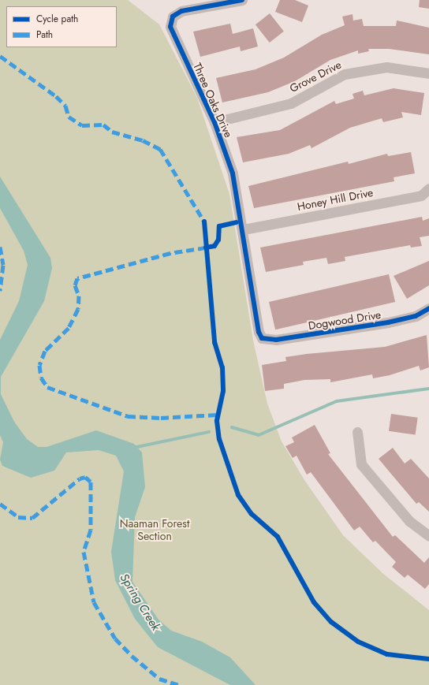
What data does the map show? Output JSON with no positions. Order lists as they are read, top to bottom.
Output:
{
  "streets": {
    "street": [
      "Grove Drive",
      "Three Oaks Drive",
      "Honey Hill Drive",
      "Dogwood Drive"
    ]
  },
  "crossings": [
    ["Grove Drive", "Three Oaks Drive"],
    ["Three Oaks Drive", "Honey Hill Drive"],
    ["Three Oaks Drive", "Dogwood Drive"]
  ],
  "water": ["Spring Creek"],
  "parks": ["Naaman Forest Section"],
  "legend": ["Cycle path", "Path"]
}
